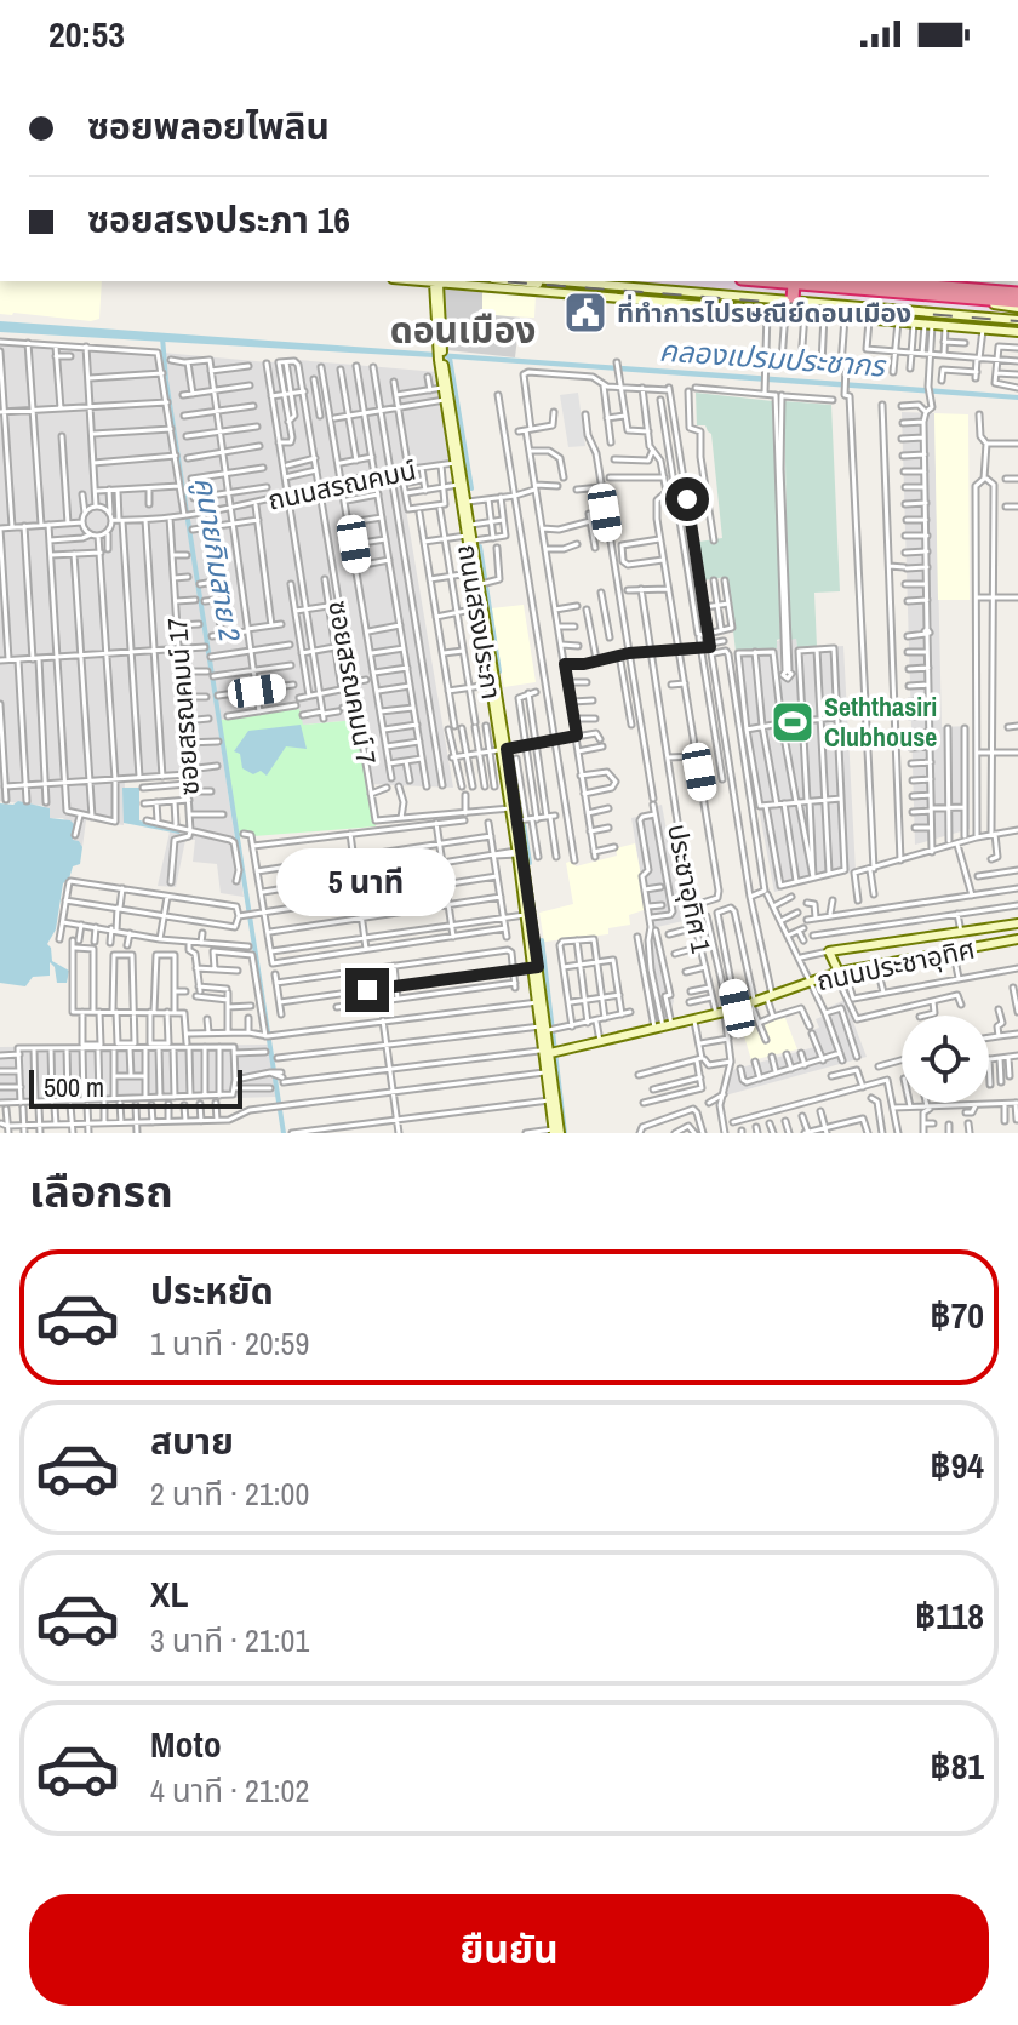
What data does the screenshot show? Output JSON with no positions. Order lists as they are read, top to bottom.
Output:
{
  "streets": {
    "main road": ["ถนนสรงประภา", "ถนนประชาอุทิศ"],
    "street": [
      "ถนนสรณคมน์",
      "ซอยสรณคมน์ 7",
      "ซอยสรณคมน์ 17",
      "ประชาอุทิศ 1"
    ]
  },
  "crossings": [
    ["ถนนสรณคมน์", "ถนนสรงประภา"],
    ["ถนนสรณคมน์", "ซอยสรณคมน์ 7"],
    ["ถนนสรณคมน์", "ซอยสรณคมน์ 17"],
    ["ถนนสรงประภา", "ถนนประชาอุทิศ"],
    ["ประชาอุทิศ 1", "ถนนประชาอุทิศ"]
  ],
  "districts": ["ดอนเมือง"],
  "water": ["คลองเปรมประชากร", "คูนายกิมสาย 2"],
  "places": {
    "public building": ["ที่ทำการไปรษณีย์ดอนเมือง"],
    "sports": ["Seththasiri Clubhouse"]
  },
  "scale_bar": "500 m",
  "page": {
    "status": "20:53",
    "banner": ["ซอยพลอยไพลิน", "ซอยสรงประภา 16"],
    "bubble": "5 นาที",
    "scale": "500 m",
    "heading": "เลือกรถ",
    "list": [
      {
        "name": "ประหยัด",
        "note": "1 นาที · 20:59",
        "value": "฿70"
      },
      {
        "name": "สบาย",
        "note": "2 นาที · 21:00",
        "value": "฿94"
      },
      {
        "name": "XL",
        "note": "3 นาที · 21:01",
        "value": "฿118"
      },
      {
        "name": "Moto",
        "note": "4 นาที · 21:02",
        "value": "฿81"
      }
    ],
    "buttons": "ยืนยัน"
  }
}
